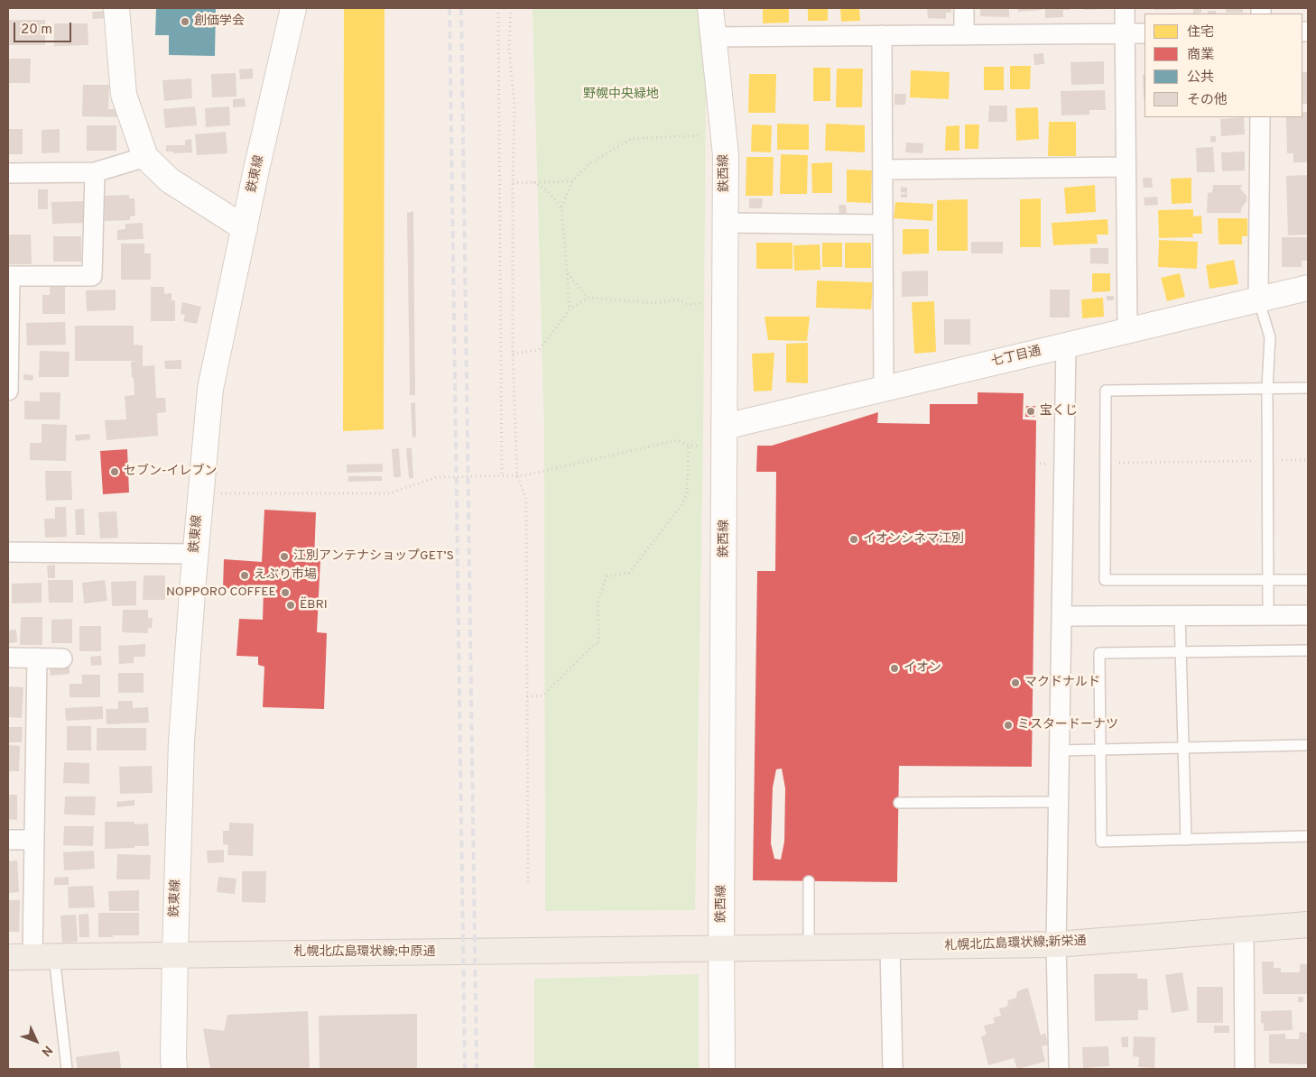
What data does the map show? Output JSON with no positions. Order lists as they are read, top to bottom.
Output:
{
  "streets": {
    "main road": ["札幌北広島環状線;新栄通", "札幌北広島環状線;中原通"],
    "street": ["鉄西線", "鉄東線", "七丁目通"]
  },
  "crossings": [
    ["鉄西線", "七丁目通"],
    ["鉄西線", "札幌北広島環状線;新栄通"],
    ["鉄西線", "札幌北広島環状線;中原通"],
    ["鉄東線", "札幌北広島環状線;中原通"],
    ["札幌北広島環状線;新栄通", "札幌北広島環状線;中原通"]
  ],
  "parks": ["野幌中央緑地"],
  "places": [
    "創価学会",
    "宝くじ",
    "セブン-イレブン",
    "イオンシネマ江別",
    "江別アンテナショップGET’S",
    "えぶり市場",
    "NOPPORO COFFEE",
    "ËBRI",
    "イオン",
    "マクドナルド",
    "ミスタードーナツ"
  ],
  "legend": [
    "住宅",
    "商業",
    "公共",
    "その他"
  ],
  "scale_bar": "20 m",
  "north": "bottom right"
}
